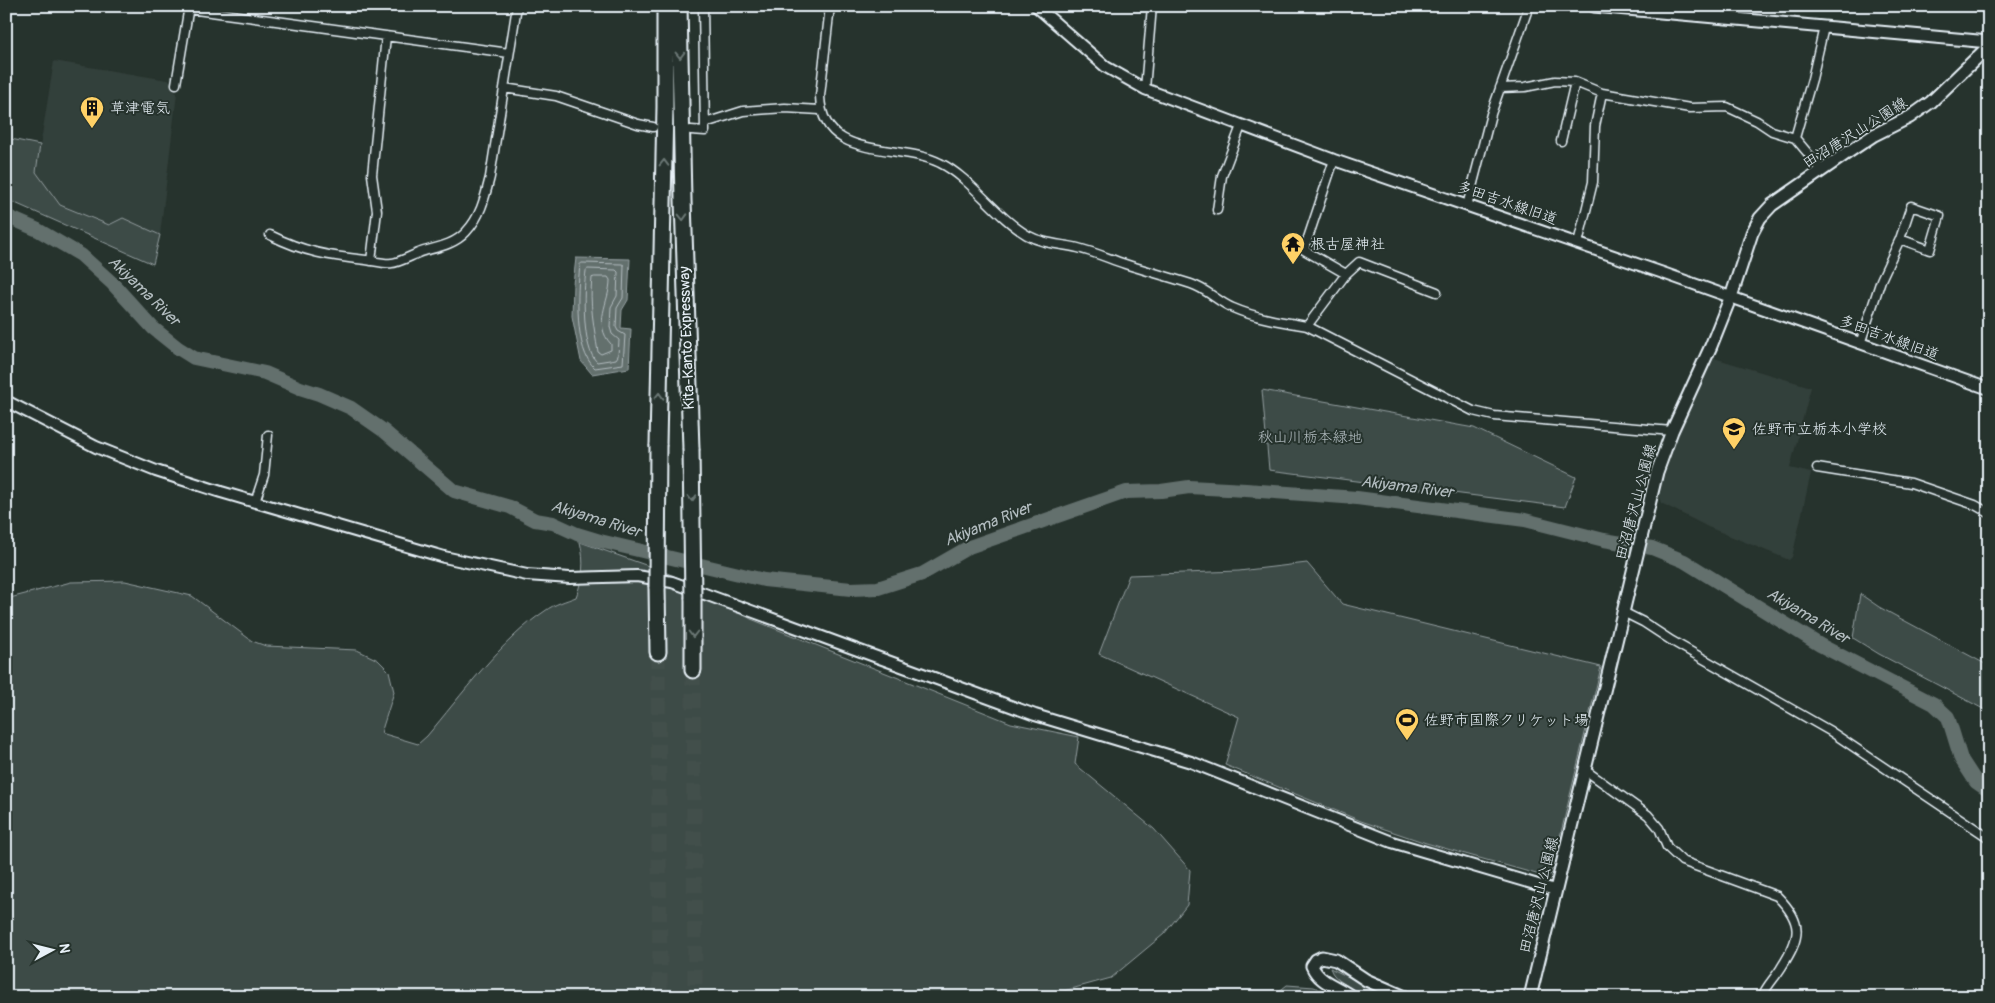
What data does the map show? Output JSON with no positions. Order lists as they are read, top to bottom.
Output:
{
  "streets": {
    "highway": ["Kita-Kanto Expressway"],
    "main road": ["田沼唐沢山公園線"],
    "street": ["多田吉水線旧道"]
  },
  "crossings": [
    ["田沼唐沢山公園線", "多田吉水線旧道"]
  ],
  "water": ["Akiyama River"],
  "parks": ["秋山川栃本緑地"],
  "places": {
    "building": ["草津電気"],
    "temple": ["根古屋神社"],
    "school or university": ["佐野市立栃本小学校"],
    "sports": ["佐野市国際クリケット場"]
  },
  "north": "right"
}
